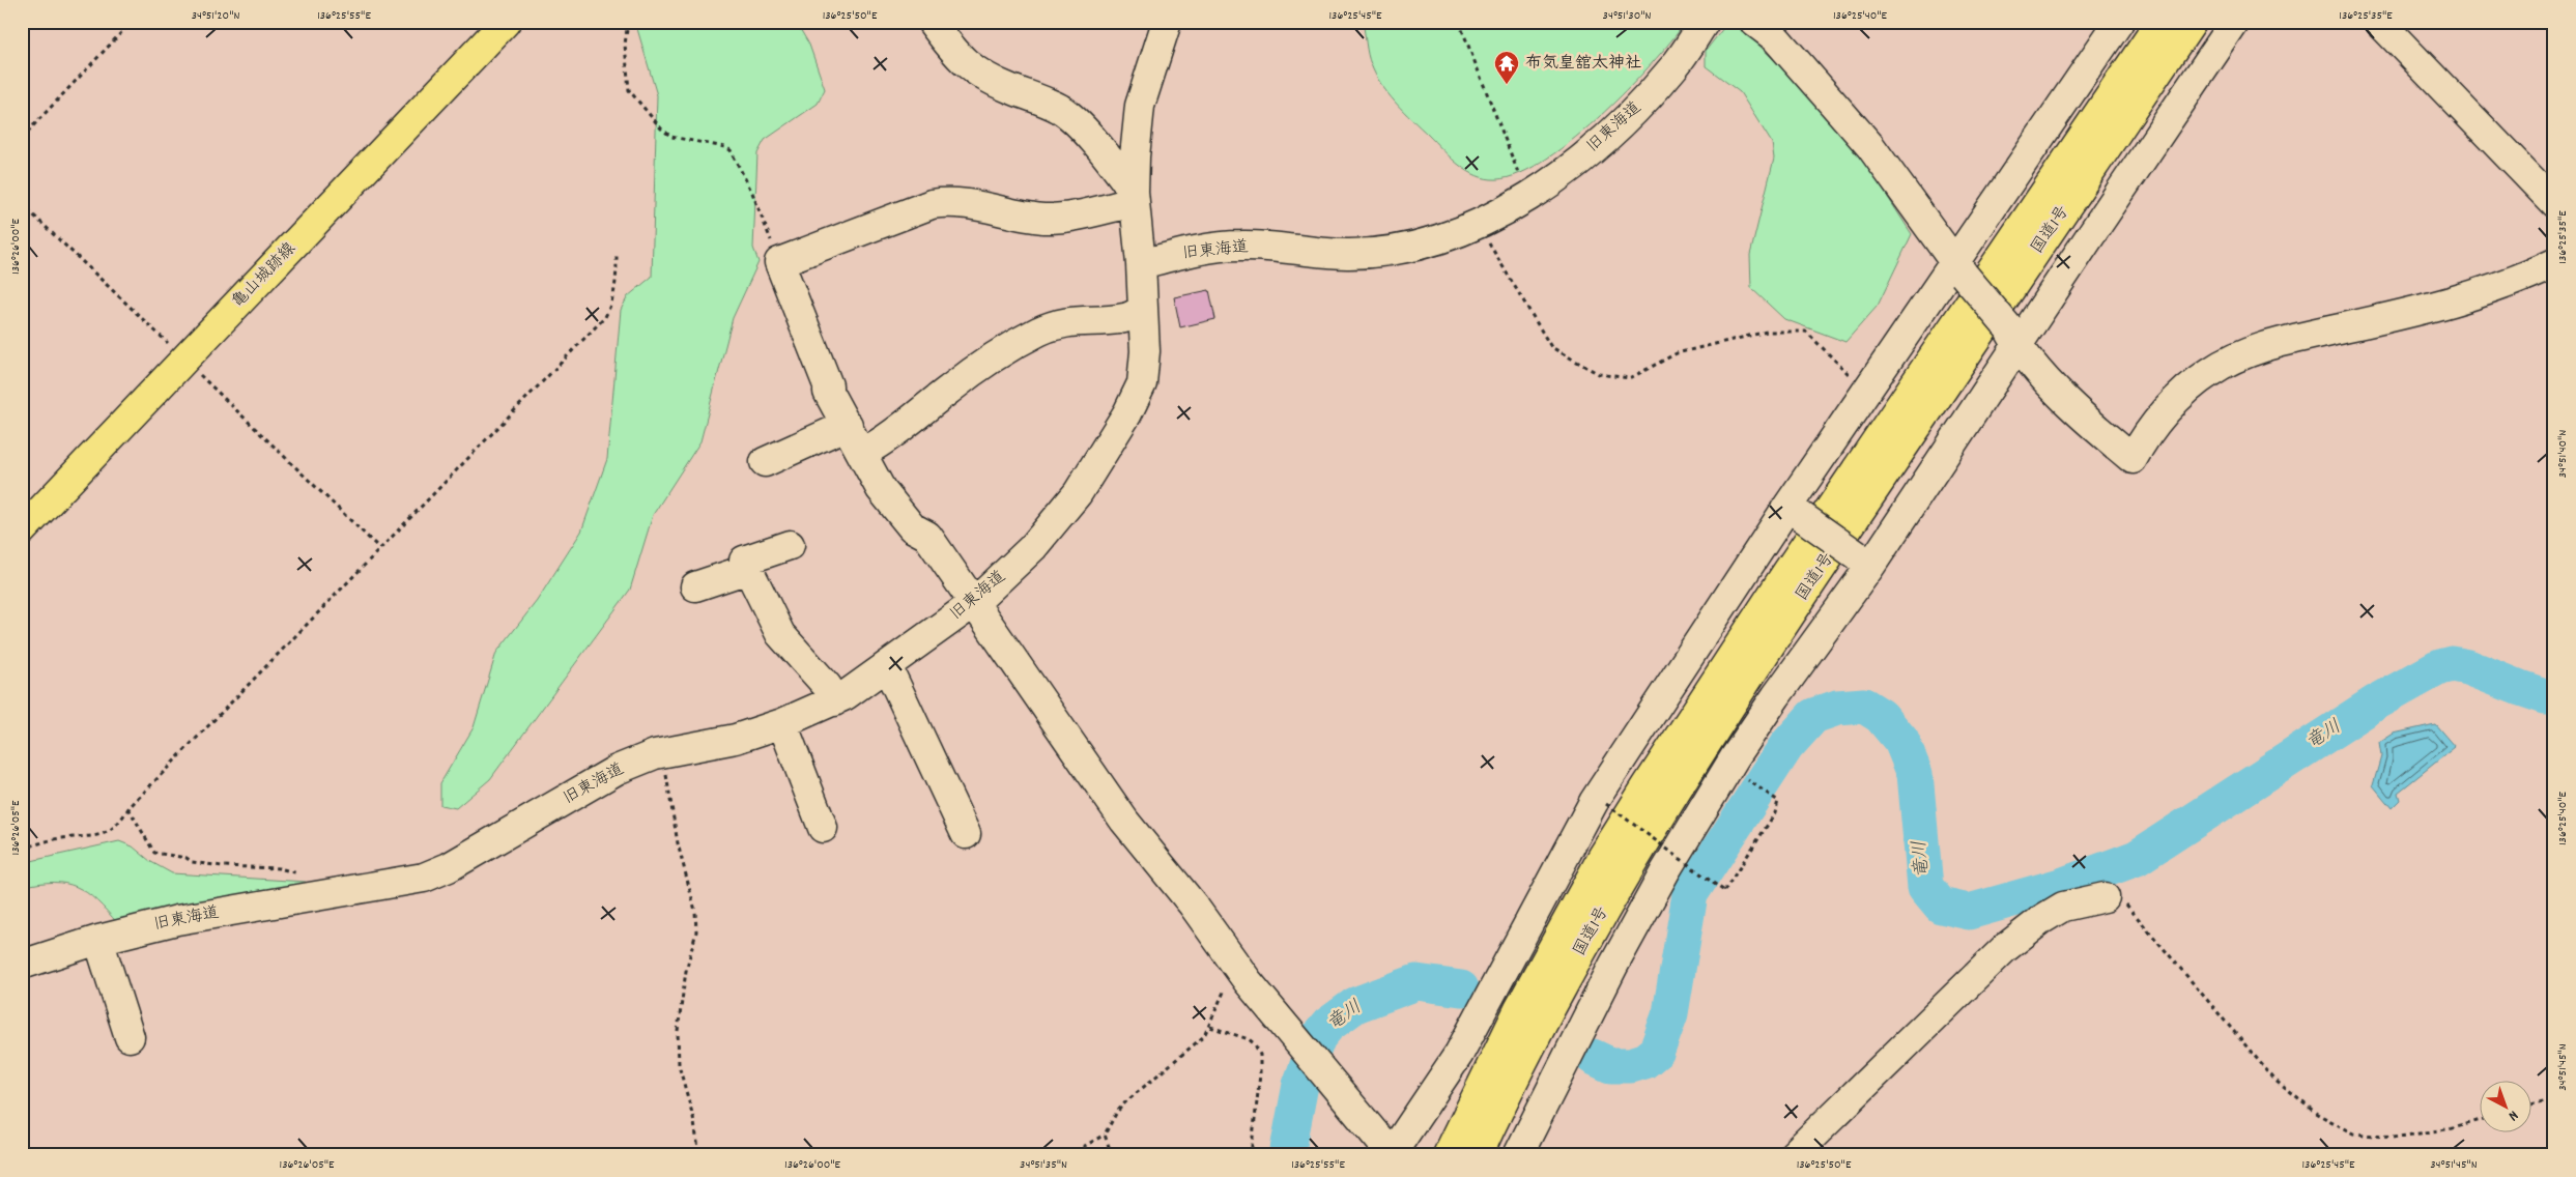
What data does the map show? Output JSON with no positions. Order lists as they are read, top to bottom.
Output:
{
  "streets": {
    "main road": ["国道1号", "亀山城跡線"],
    "street": ["旧東海道"]
  },
  "water": ["竜川"],
  "places": {
    "temple": ["布気皇舘太神社"]
  },
  "north": "bottom right",
  "coordinates": [
    "34°51'20\"N",
    "136°25'55\"E",
    "136°25'50\"E",
    "136°25'45\"E",
    "34°51'30\"N",
    "136°25'40\"E",
    "136°25'35\"E",
    "136°26'00\"E",
    "34°51'40\"N",
    "136°26'05\"E",
    "34°51'45\"N",
    "34°51'35\"N"
  ]
}
